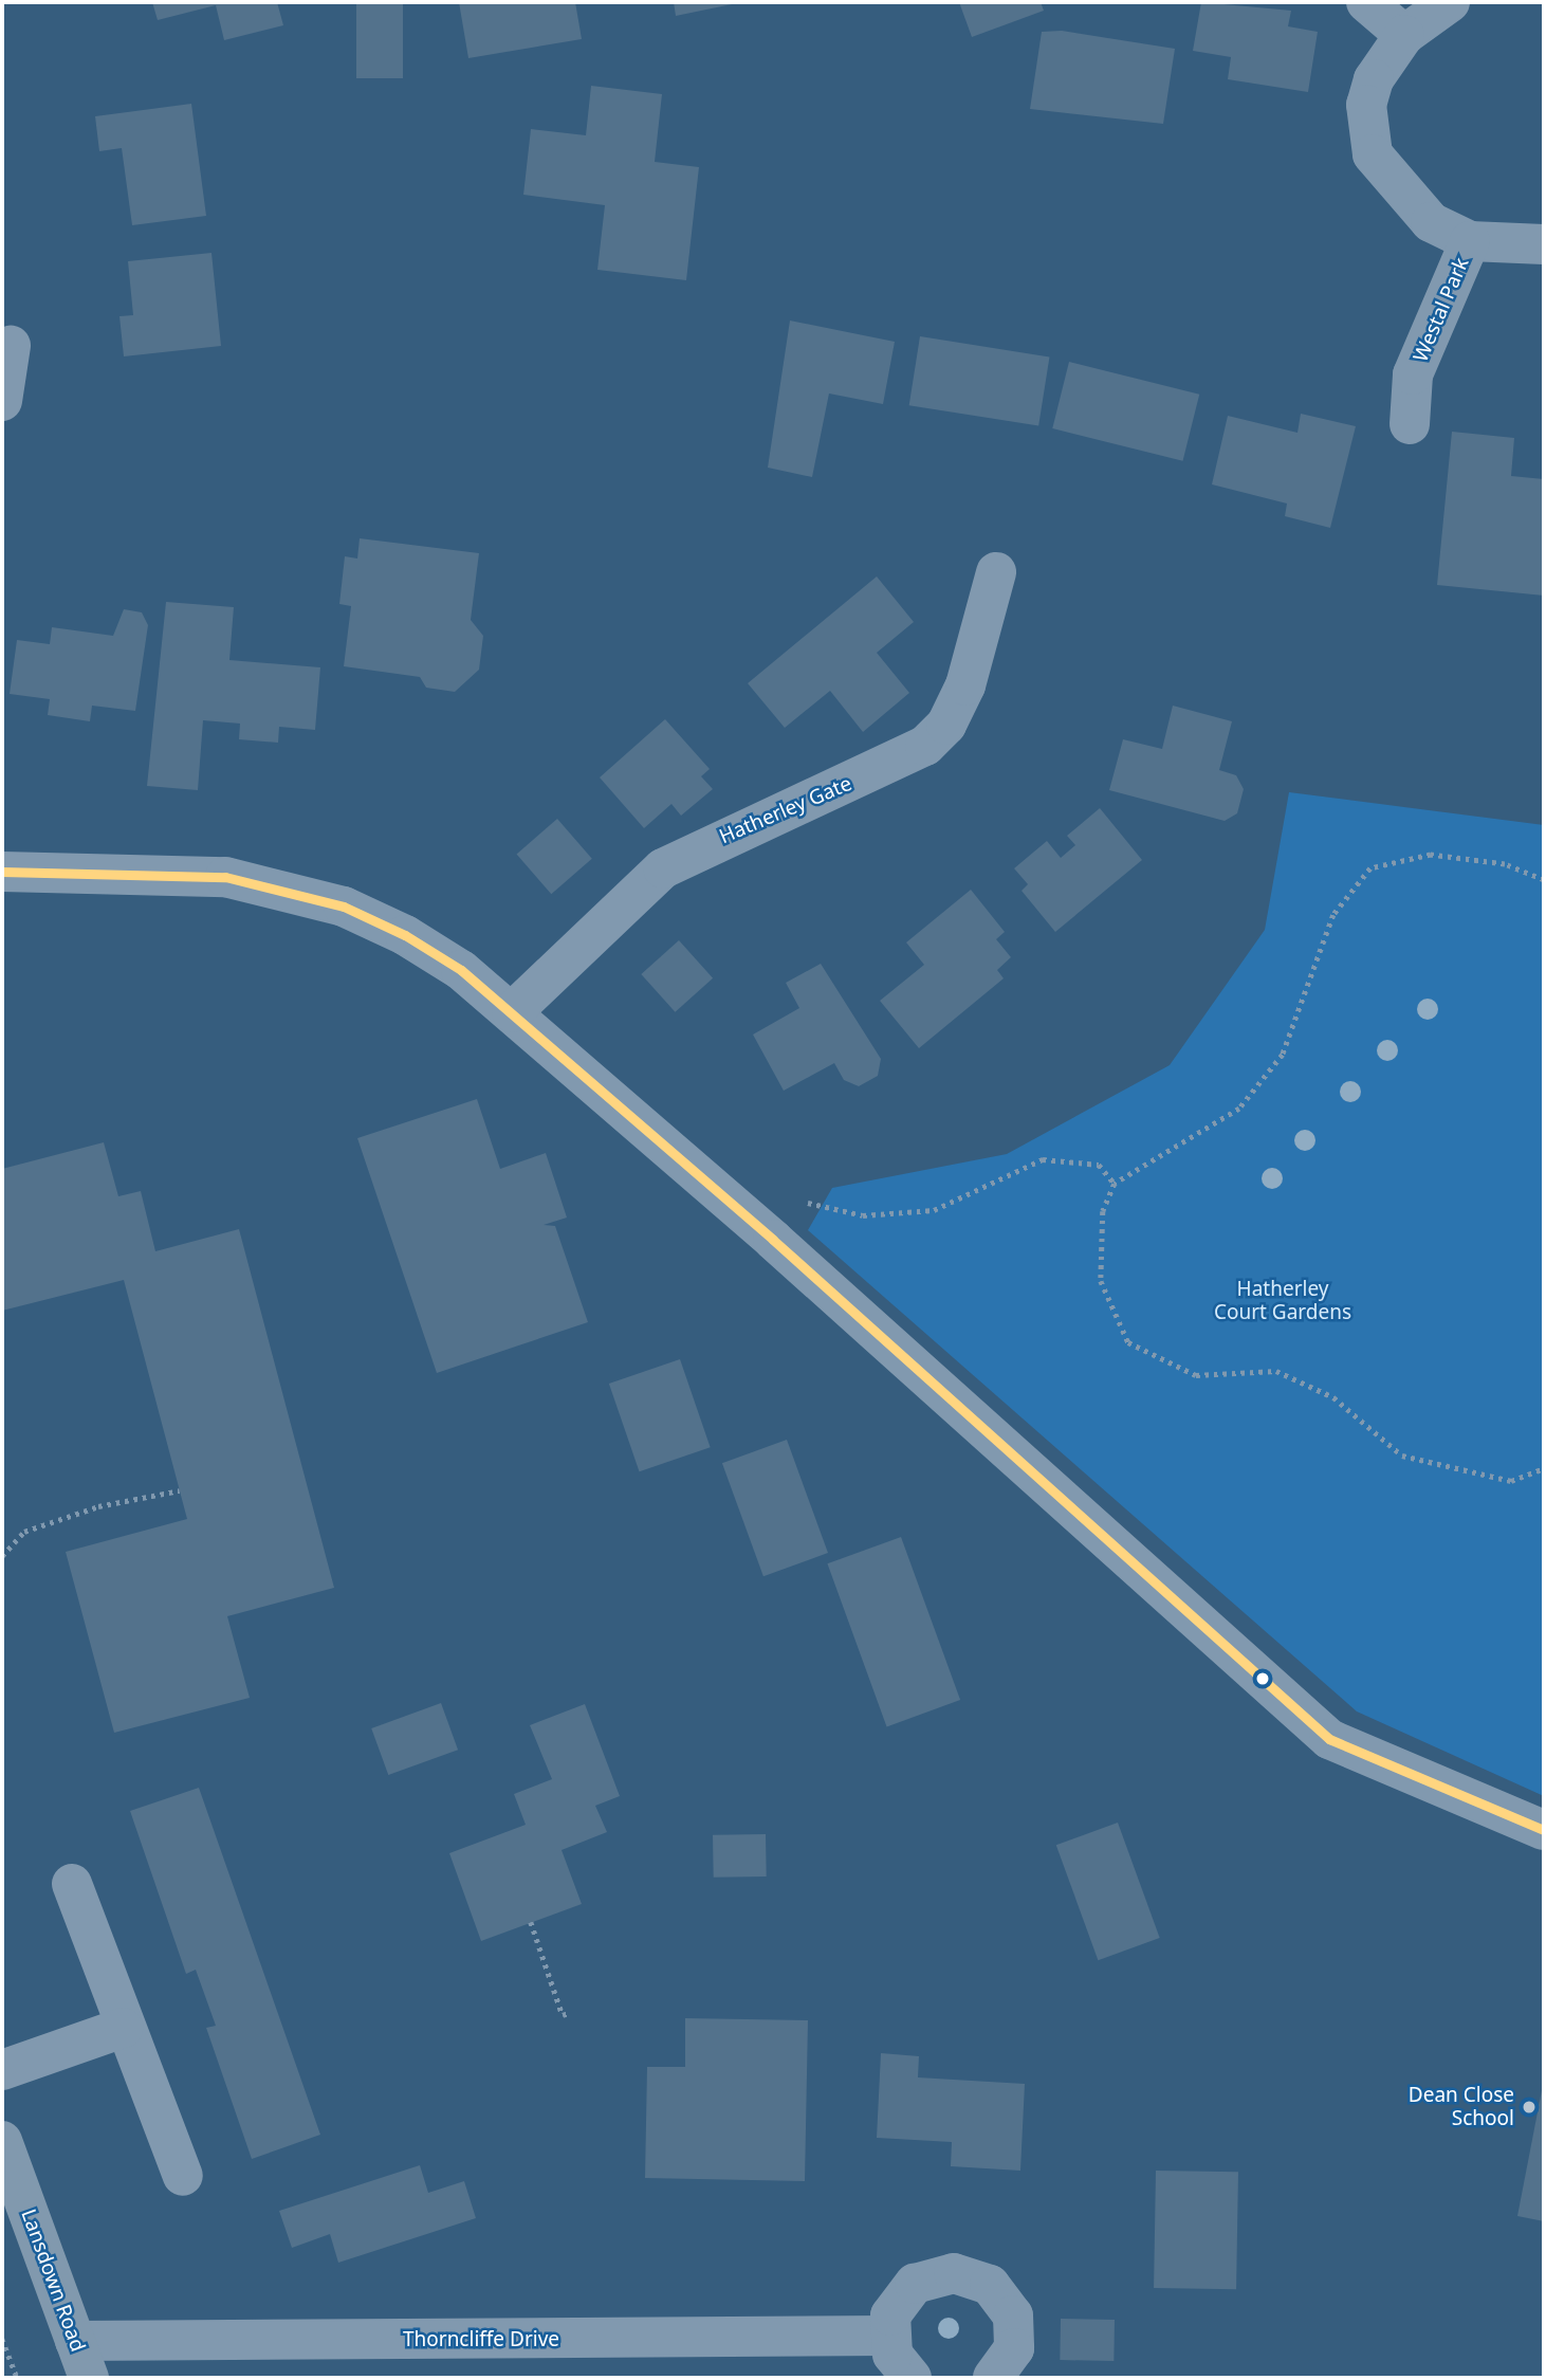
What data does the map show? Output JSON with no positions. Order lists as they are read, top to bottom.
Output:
{
  "streets": {
    "highway": ["Lansdown Road"],
    "street": ["Westal Park", "Hatherley Gate", "Thorncliffe Drive"]
  },
  "crossings": [
    ["Lansdown Road", "Thorncliffe Drive"]
  ],
  "parks": ["Hatherley Court Gardens"],
  "places": ["Dean Close School"]
}
